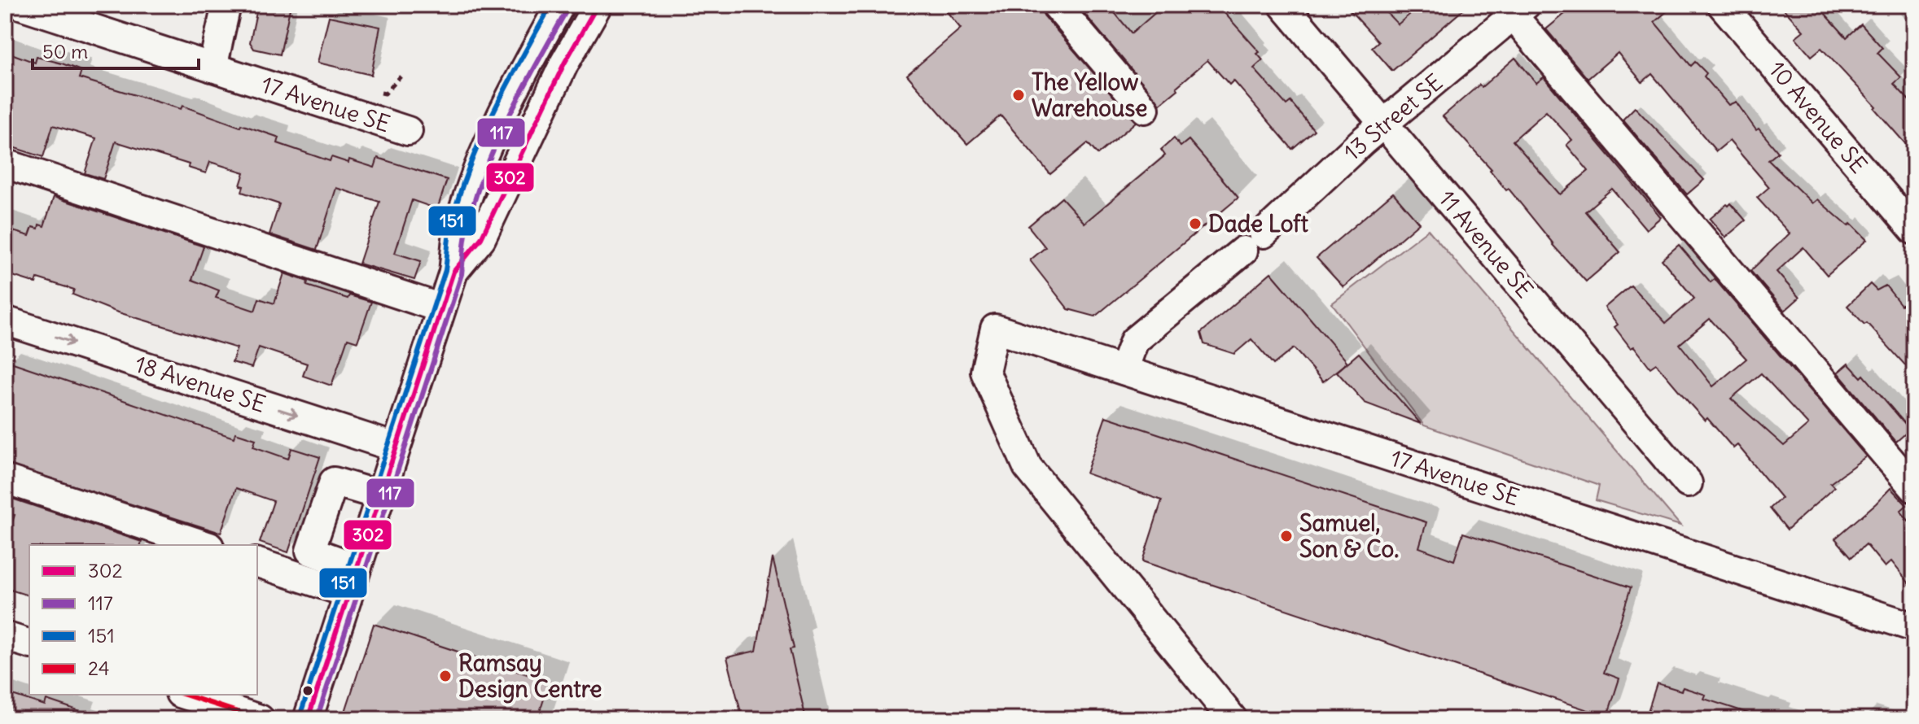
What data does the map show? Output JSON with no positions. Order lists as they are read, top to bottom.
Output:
{
  "streets": {
    "street": [
      "17 Avenue SE",
      "13 Street SE",
      "10 Avenue SE",
      "11 Avenue SE",
      "18 Avenue SE"
    ]
  },
  "crossings": [
    ["17 Avenue SE", "13 Street SE"],
    ["13 Street SE", "11 Avenue SE"]
  ],
  "places": [
    "The Yellow Warehouse",
    "Dade Loft",
    "Samuel, Son & Co.",
    "Ramsay Design Centre"
  ],
  "lines": [
    "transit line 302",
    "transit line 151",
    "transit line 117",
    "transit line 24"
  ],
  "legend": [
    "302",
    "117",
    "151",
    "24"
  ],
  "scale_bar": "50 m"
}
